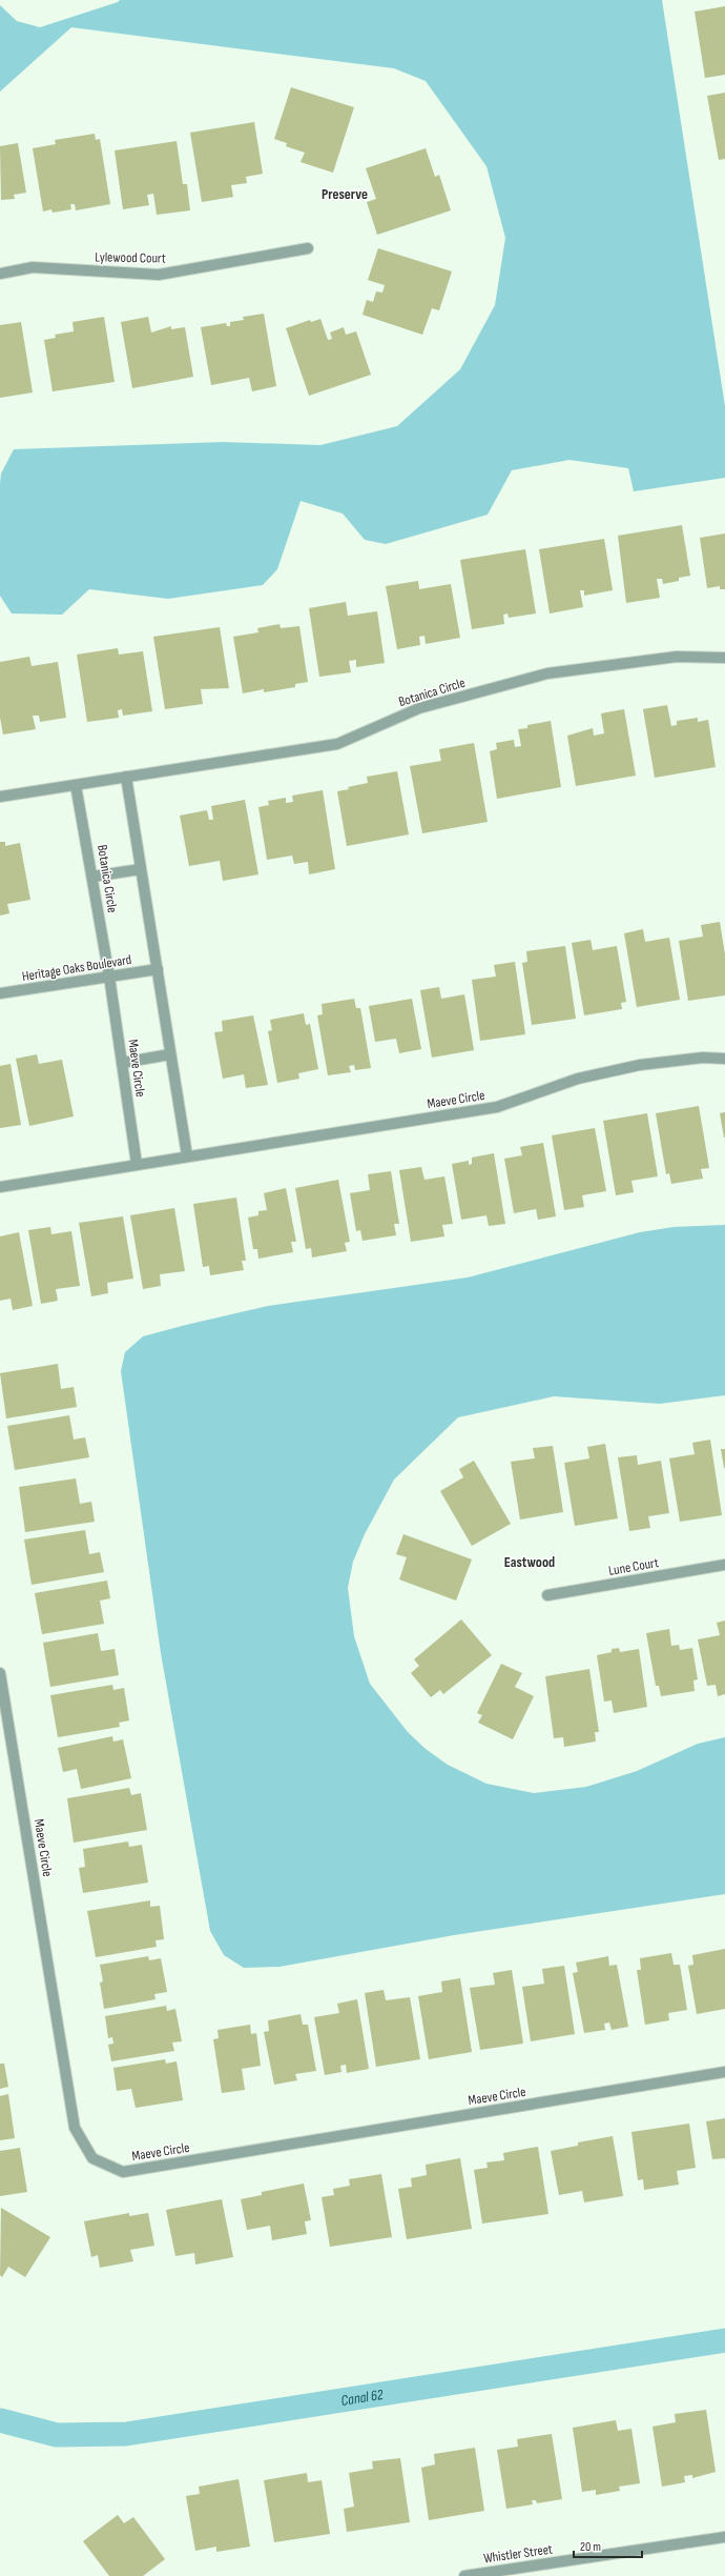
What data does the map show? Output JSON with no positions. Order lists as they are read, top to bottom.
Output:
{
  "streets": {
    "street": [
      "Lylewood Court",
      "Botanica Circle",
      "Heritage Oaks Boulevard",
      "Maeve Circle",
      "Lune Court",
      "Whistler Street"
    ]
  },
  "crossings": [
    ["Botanica Circle", "Heritage Oaks Boulevard"],
    ["Botanica Circle", "Maeve Circle"],
    ["Heritage Oaks Boulevard", "Maeve Circle"]
  ],
  "districts": ["Preserve", "Eastwood"],
  "water": ["Canal 62"],
  "scale_bar": "20 m"
}
